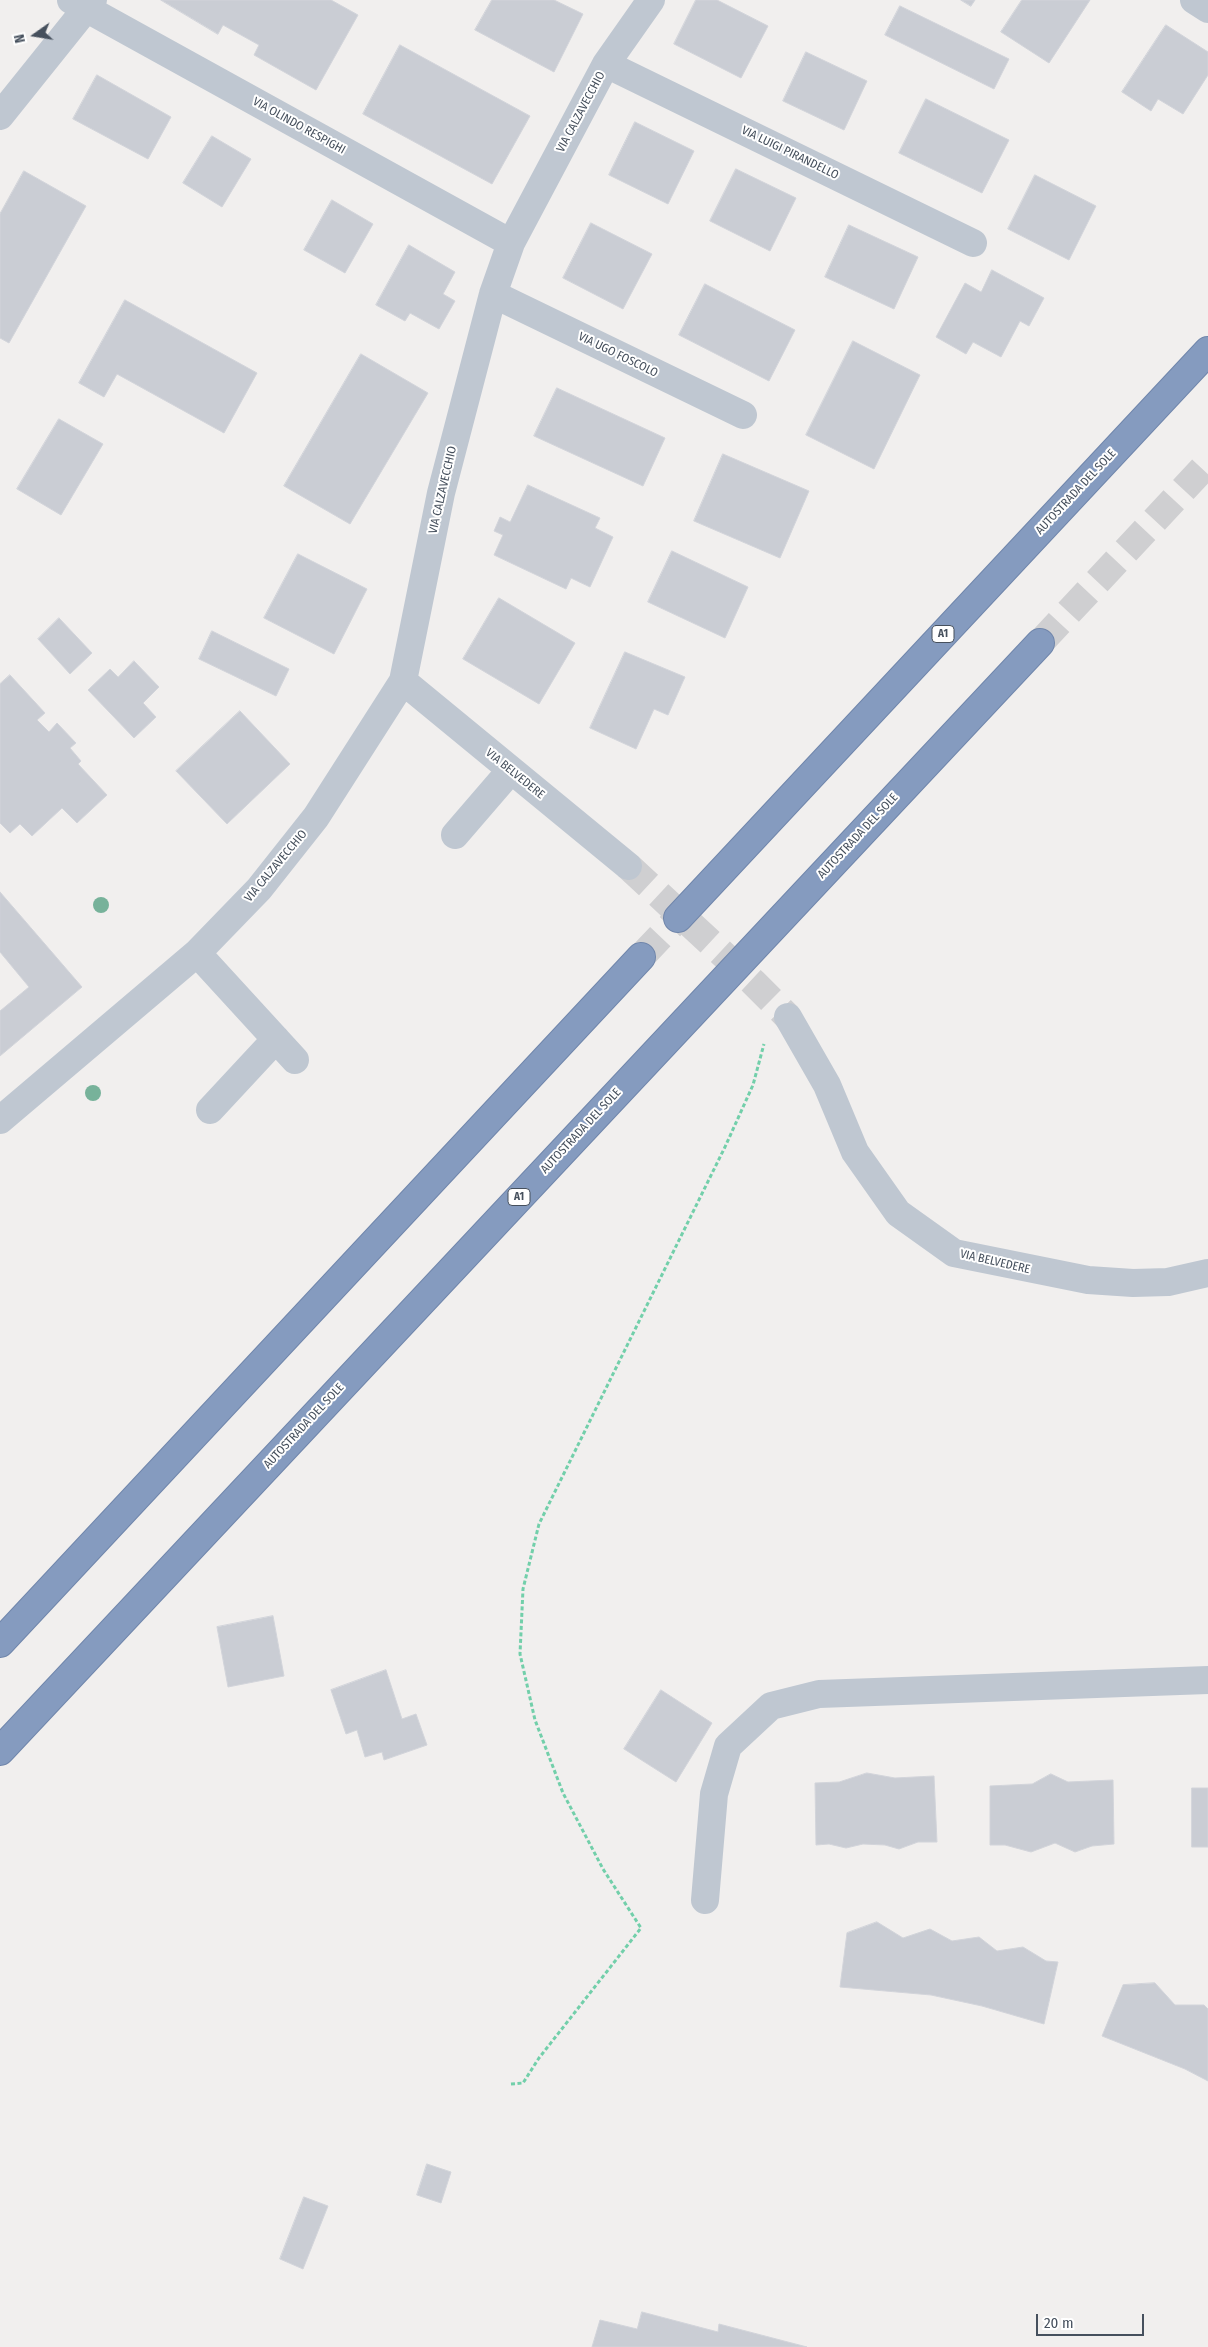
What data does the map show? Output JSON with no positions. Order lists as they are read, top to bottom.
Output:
{
  "streets": {
    "highway": ["AUTOSTRADA DEL SOLE", "A1"],
    "street": [
      "VIA CALZAVECCHIO",
      "VIA OLINDO RESPIGHI",
      "VIA LUIGI PIRANDELLO",
      "VIA UGO FOSCOLO",
      "VIA BELVEDERE"
    ]
  },
  "crossings": [
    ["VIA CALZAVECCHIO", "VIA OLINDO RESPIGHI"],
    ["VIA CALZAVECCHIO", "VIA LUIGI PIRANDELLO"],
    ["VIA CALZAVECCHIO", "VIA UGO FOSCOLO"],
    ["VIA CALZAVECCHIO", "VIA BELVEDERE"]
  ],
  "scale_bar": "20 m",
  "north": "left"
}
